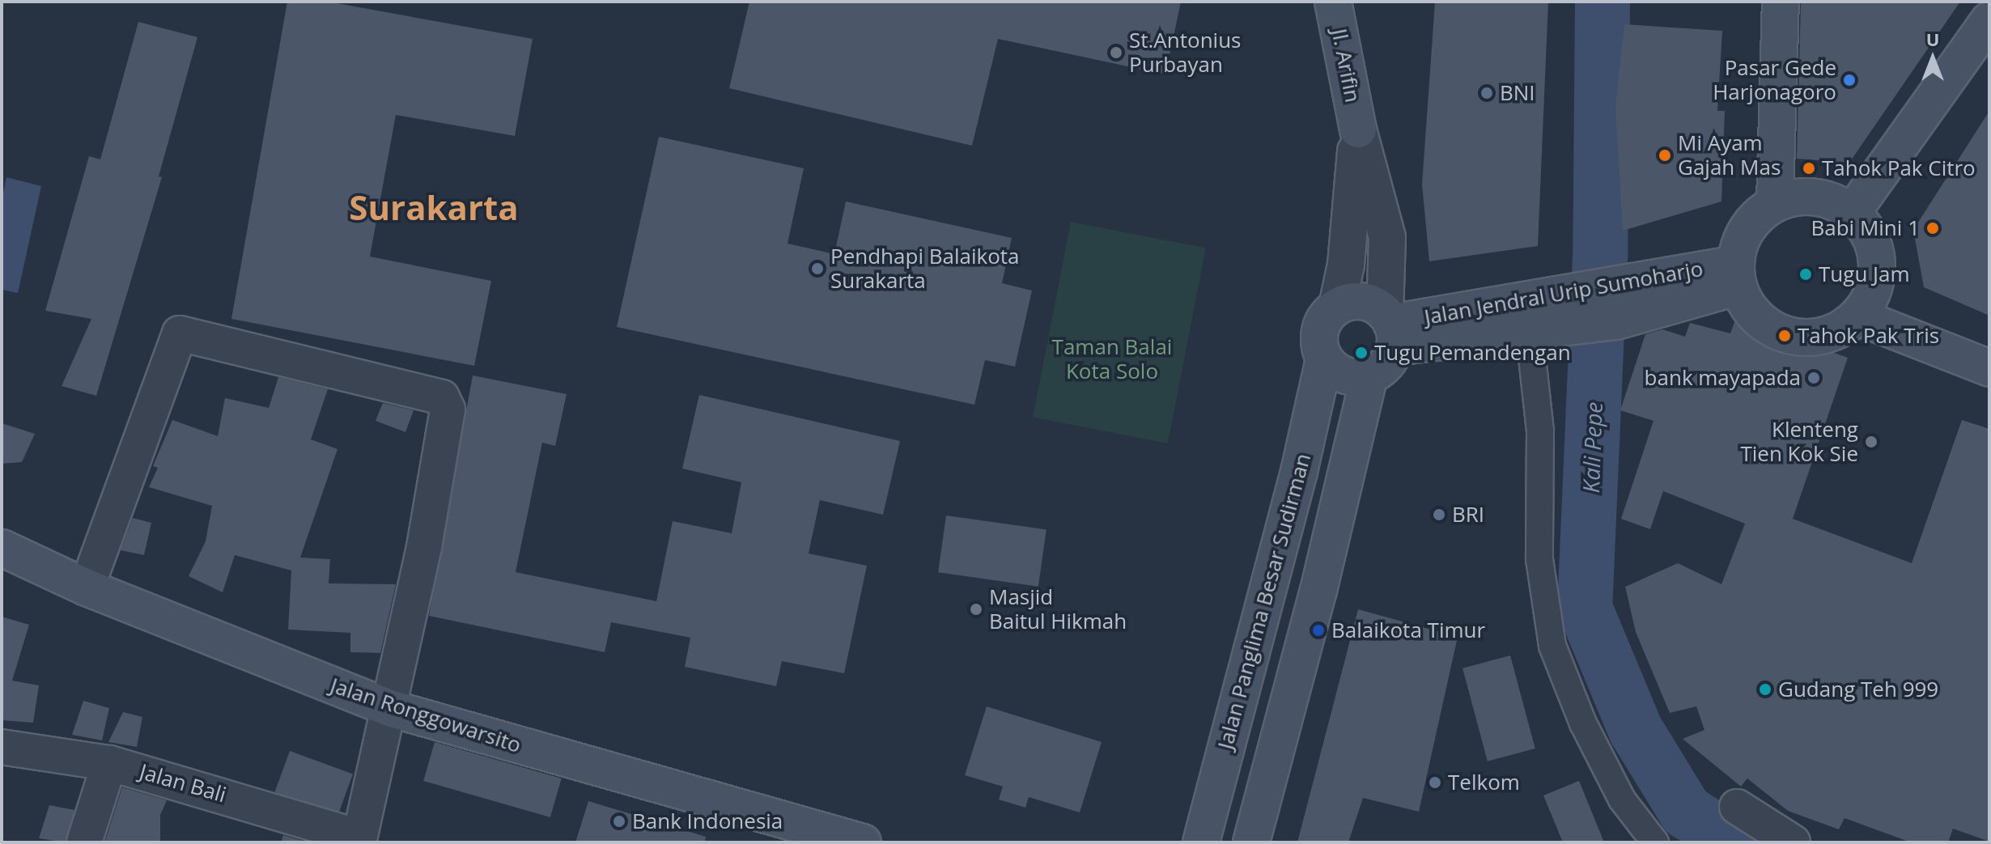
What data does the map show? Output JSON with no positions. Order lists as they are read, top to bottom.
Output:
{
  "streets": {
    "main road": [
      "Jl. Arifin",
      "Jalan Jendral Urip Sumoharjo",
      "Jalan Panglima Besar Sudirman",
      "Jalan Ronggowarsito"
    ],
    "street": ["Jalan Bali"]
  },
  "crossings": [
    ["Jalan Jendral Urip Sumoharjo", "Jalan Panglima Besar Sudirman"]
  ],
  "districts": ["Surakarta"],
  "water": ["Kali Pepe"],
  "parks": ["Taman Balai Kota Solo"],
  "places": [
    "St.Antonius Purbayan",
    "Pasar Gede Harjonagoro",
    "BNI",
    "Mi Ayam Gajah Mas",
    "Tahok Pak Citro",
    "Babi Mini 1",
    "Pendhapi Balaikota Surakarta",
    "Tugu Jam",
    "Tahok Pak Tris",
    "Tugu Pemandengan",
    "bank mayapada",
    "Klenteng Tien Kok Sie",
    "BRI",
    "Masjid Baitul Hikmah",
    "Balaikota Timur",
    "Gudang Teh 999",
    "Telkom",
    "Bank Indonesia"
  ],
  "north": "top"
}
